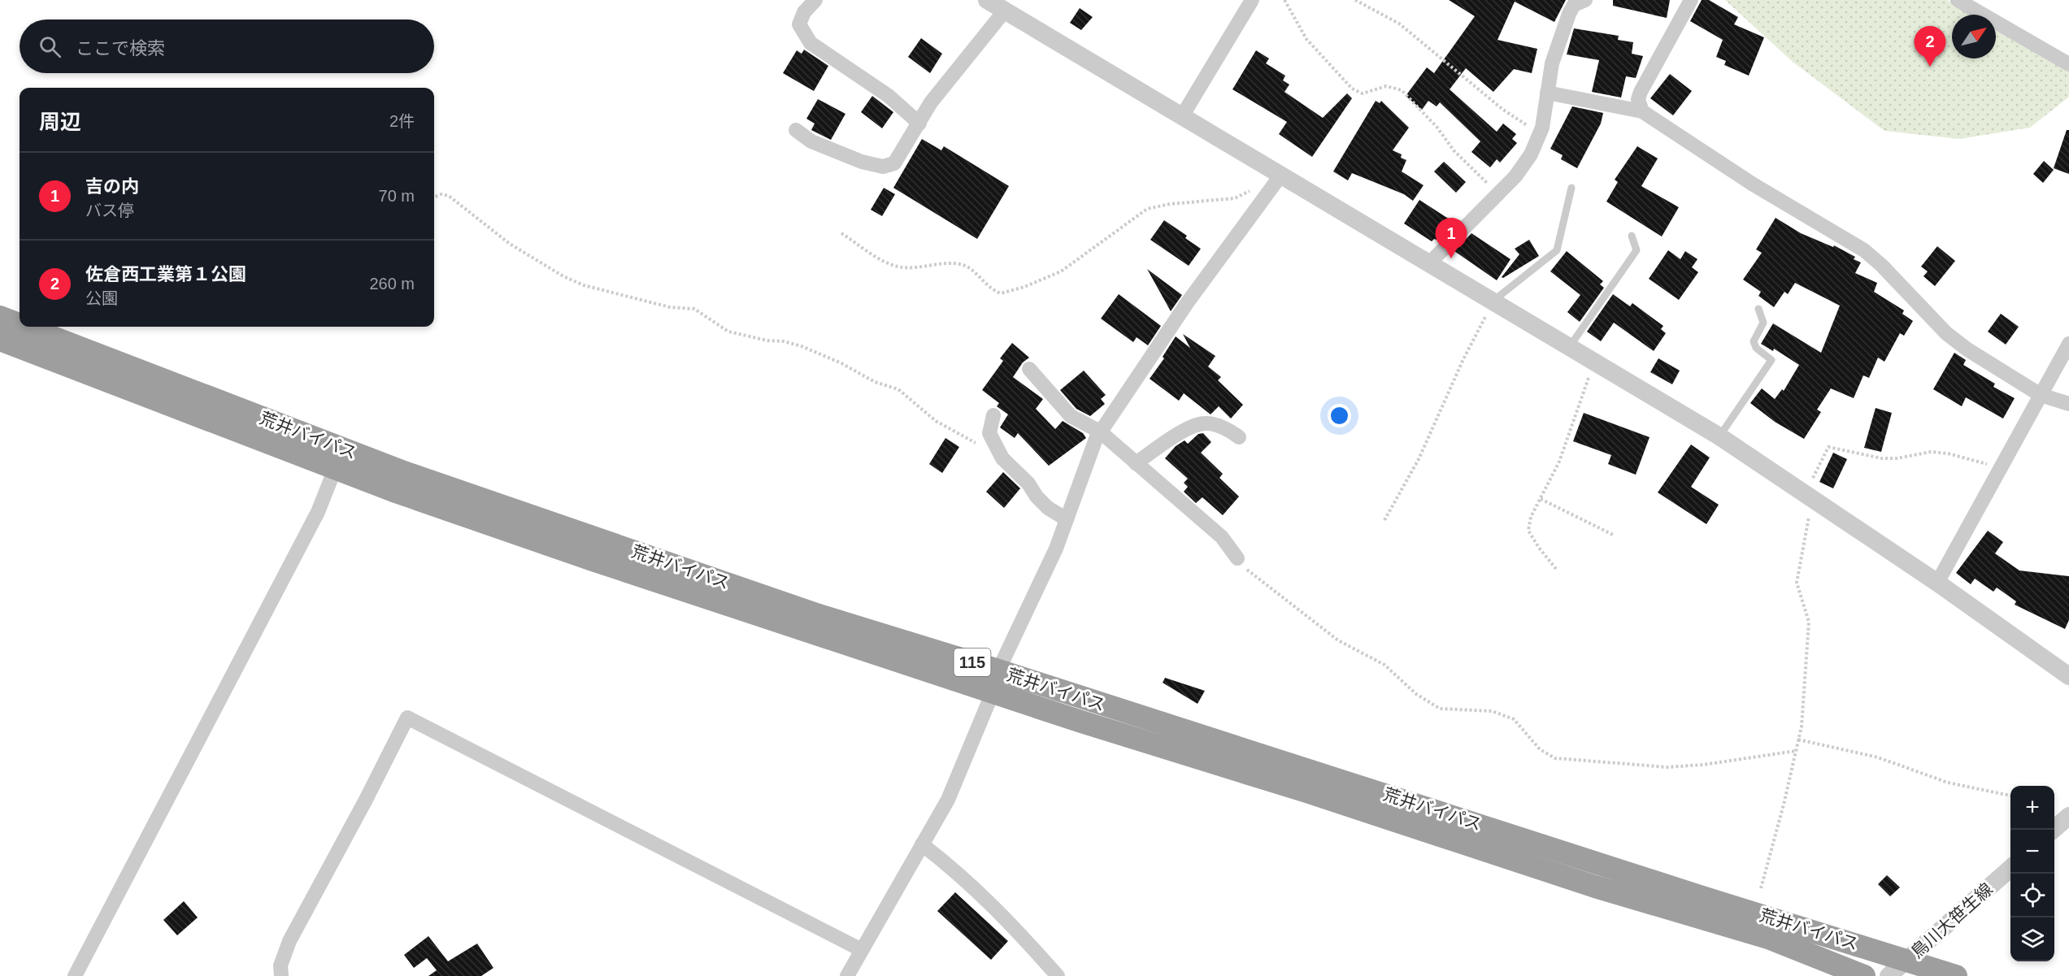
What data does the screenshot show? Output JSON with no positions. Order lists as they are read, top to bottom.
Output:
{
  "streets": {
    "highway": ["荒井バイパス", "115"],
    "street": ["鳥川大笹生線"]
  },
  "crossings": [
    ["荒井バイパス", "鳥川大笹生線"]
  ],
  "north": "top right",
  "page": {
    "search": "ここで検索",
    "pins": ["2", "1"],
    "heading": ["周辺", "2件"],
    "list": [
      {
        "mark": "1",
        "name": "吉の内",
        "note": "バス停",
        "value": "70 m"
      },
      {
        "mark": "2",
        "name": "佐倉西工業第１公園",
        "note": "公園",
        "value": "260 m"
      }
    ],
    "map_buttons": ["+", "−"]
  }
}
